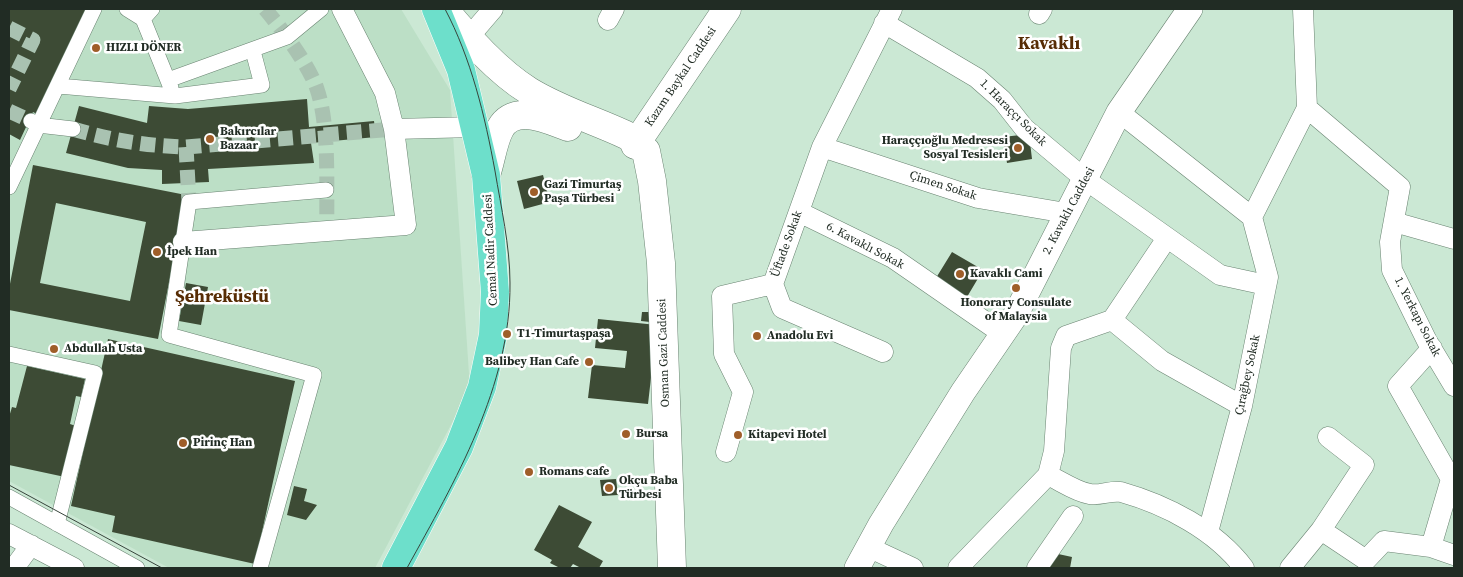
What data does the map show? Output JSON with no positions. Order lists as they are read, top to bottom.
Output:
{
  "streets": {
    "main road": ["Kazım Baykal Caddesi", "Cemal Nadir Caddesi", "Osman Gazi Caddesi"],
    "street": [
      "1. Haraççı Sokak",
      "Çimen Sokak",
      "2. Kavaklı Caddesi",
      "Üftade Sokak",
      "6. Kavaklı Sokak",
      "1. Yerkapı Sokak",
      "Çırağbey Sokak"
    ]
  },
  "crossings": [
    ["Kazım Baykal Caddesi", "Osman Gazi Caddesi"],
    ["1. Haraççı Sokak", "2. Kavaklı Caddesi"],
    ["1. Haraççı Sokak", "Üftade Sokak"],
    ["1. Haraççı Sokak", "Çırağbey Sokak"],
    ["Çimen Sokak", "2. Kavaklı Caddesi"],
    ["Çimen Sokak", "Üftade Sokak"],
    ["2. Kavaklı Caddesi", "6. Kavaklı Sokak"],
    ["Üftade Sokak", "6. Kavaklı Sokak"]
  ],
  "districts": ["Kavaklı", "Şehreküstü"],
  "places": [
    "HIZLI DÖNER",
    "Bakırcılar Bazaar",
    "Haraççıoğlu Medresesi Sosyal Tesisleri",
    "Gazi Timurtaş Paşa Türbesi",
    "İpek Han",
    "Kavaklı Cami",
    "Honorary Consulate of Malaysia",
    "T1-Timurtaşpaşa",
    "Anadolu Evi",
    "Abdullah Usta",
    "Balibey Han Cafe",
    "Bursa",
    "Kitapevi Hotel",
    "Pirinç Han",
    "Romans cafe",
    "Okçu Baba Türbesi"
  ]
}
